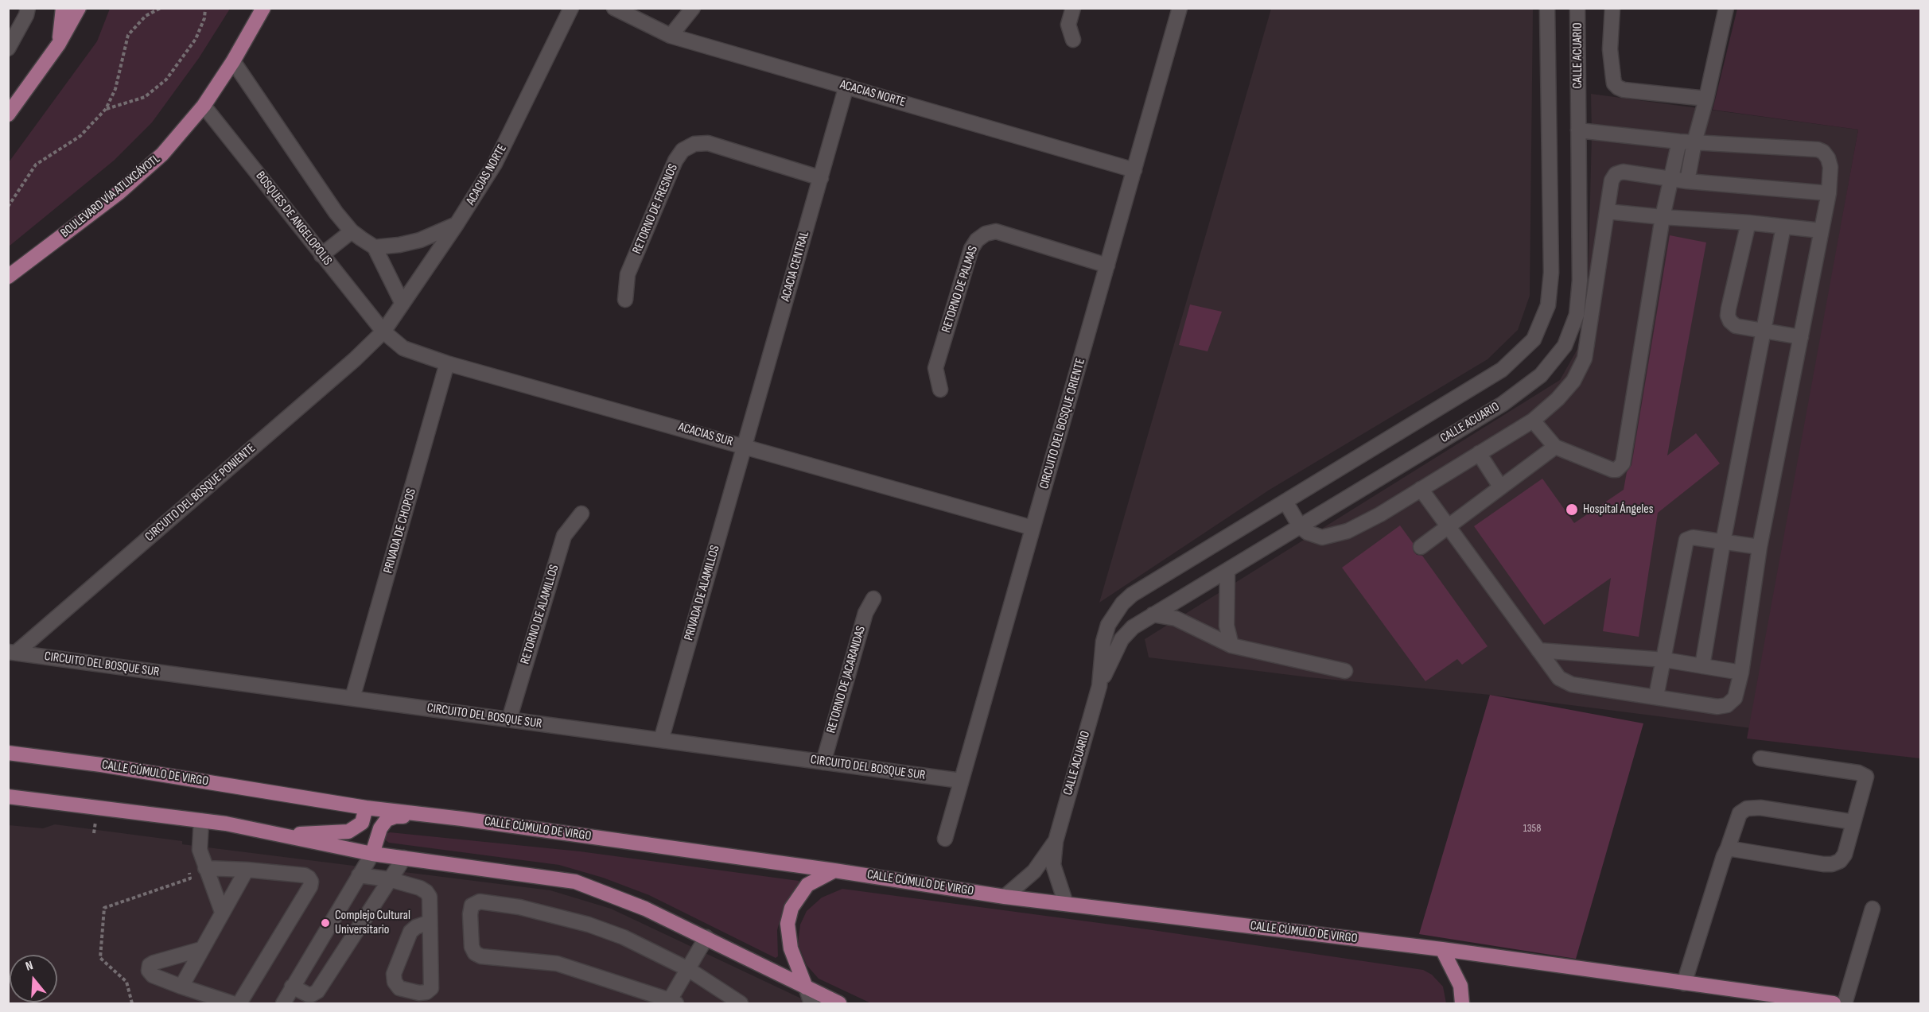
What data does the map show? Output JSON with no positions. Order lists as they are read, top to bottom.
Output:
{
  "streets": {
    "main road": ["BOULEVARD VÍA ATLIXCÁYOTL", "CALLE CÚMULO DE VIRGO"],
    "street": [
      "CALLE ACUARIO",
      "ACACIAS NORTE",
      "RETORNO DE FRESNOS",
      "BOSQUES DE ANGELOPOLIS",
      "ACACIA CENTRAL",
      "RETORNO DE PALMAS",
      "CIRCUITO DEL BOSQUE ORIENTE",
      "ACACIAS SUR",
      "CIRCUITO DEL BOSQUE PONIENTE",
      "PRIVADA DE CHOPOS",
      "PRIVADA DE ALAMILLOS",
      "RETORNO DE ALAMILLOS",
      "CIRCUITO DEL BOSQUE SUR",
      "RETORNO DE JACARANDAS"
    ]
  },
  "crossings": [
    ["CALLE ACUARIO", "CALLE CÚMULO DE VIRGO"],
    ["ACACIAS NORTE", "BOSQUES DE ANGELOPOLIS"],
    ["ACACIAS NORTE", "ACACIA CENTRAL"],
    ["ACACIAS NORTE", "CIRCUITO DEL BOSQUE ORIENTE"],
    ["ACACIAS NORTE", "ACACIAS SUR"],
    ["ACACIAS NORTE", "CIRCUITO DEL BOSQUE PONIENTE"],
    ["BOULEVARD VÍA ATLIXCÁYOTL", "BOSQUES DE ANGELOPOLIS"],
    ["RETORNO DE FRESNOS", "ACACIA CENTRAL"],
    ["BOSQUES DE ANGELOPOLIS", "ACACIAS SUR"],
    ["BOSQUES DE ANGELOPOLIS", "CIRCUITO DEL BOSQUE PONIENTE"],
    ["ACACIA CENTRAL", "ACACIAS SUR"],
    ["ACACIA CENTRAL", "PRIVADA DE ALAMILLOS"],
    ["RETORNO DE PALMAS", "CIRCUITO DEL BOSQUE ORIENTE"],
    ["CIRCUITO DEL BOSQUE ORIENTE", "ACACIAS SUR"],
    ["CIRCUITO DEL BOSQUE ORIENTE", "CIRCUITO DEL BOSQUE SUR"],
    ["ACACIAS SUR", "CIRCUITO DEL BOSQUE PONIENTE"],
    ["ACACIAS SUR", "PRIVADA DE CHOPOS"],
    ["ACACIAS SUR", "PRIVADA DE ALAMILLOS"],
    ["CIRCUITO DEL BOSQUE PONIENTE", "CIRCUITO DEL BOSQUE SUR"],
    ["PRIVADA DE CHOPOS", "CIRCUITO DEL BOSQUE SUR"],
    ["PRIVADA DE ALAMILLOS", "CIRCUITO DEL BOSQUE SUR"],
    ["RETORNO DE ALAMILLOS", "CIRCUITO DEL BOSQUE SUR"],
    ["CIRCUITO DEL BOSQUE SUR", "RETORNO DE JACARANDAS"]
  ],
  "places": ["Hospital Ángeles", "Complejo Cultural Universitario"],
  "house_numbers": ["1358"],
  "north": "top"
}
